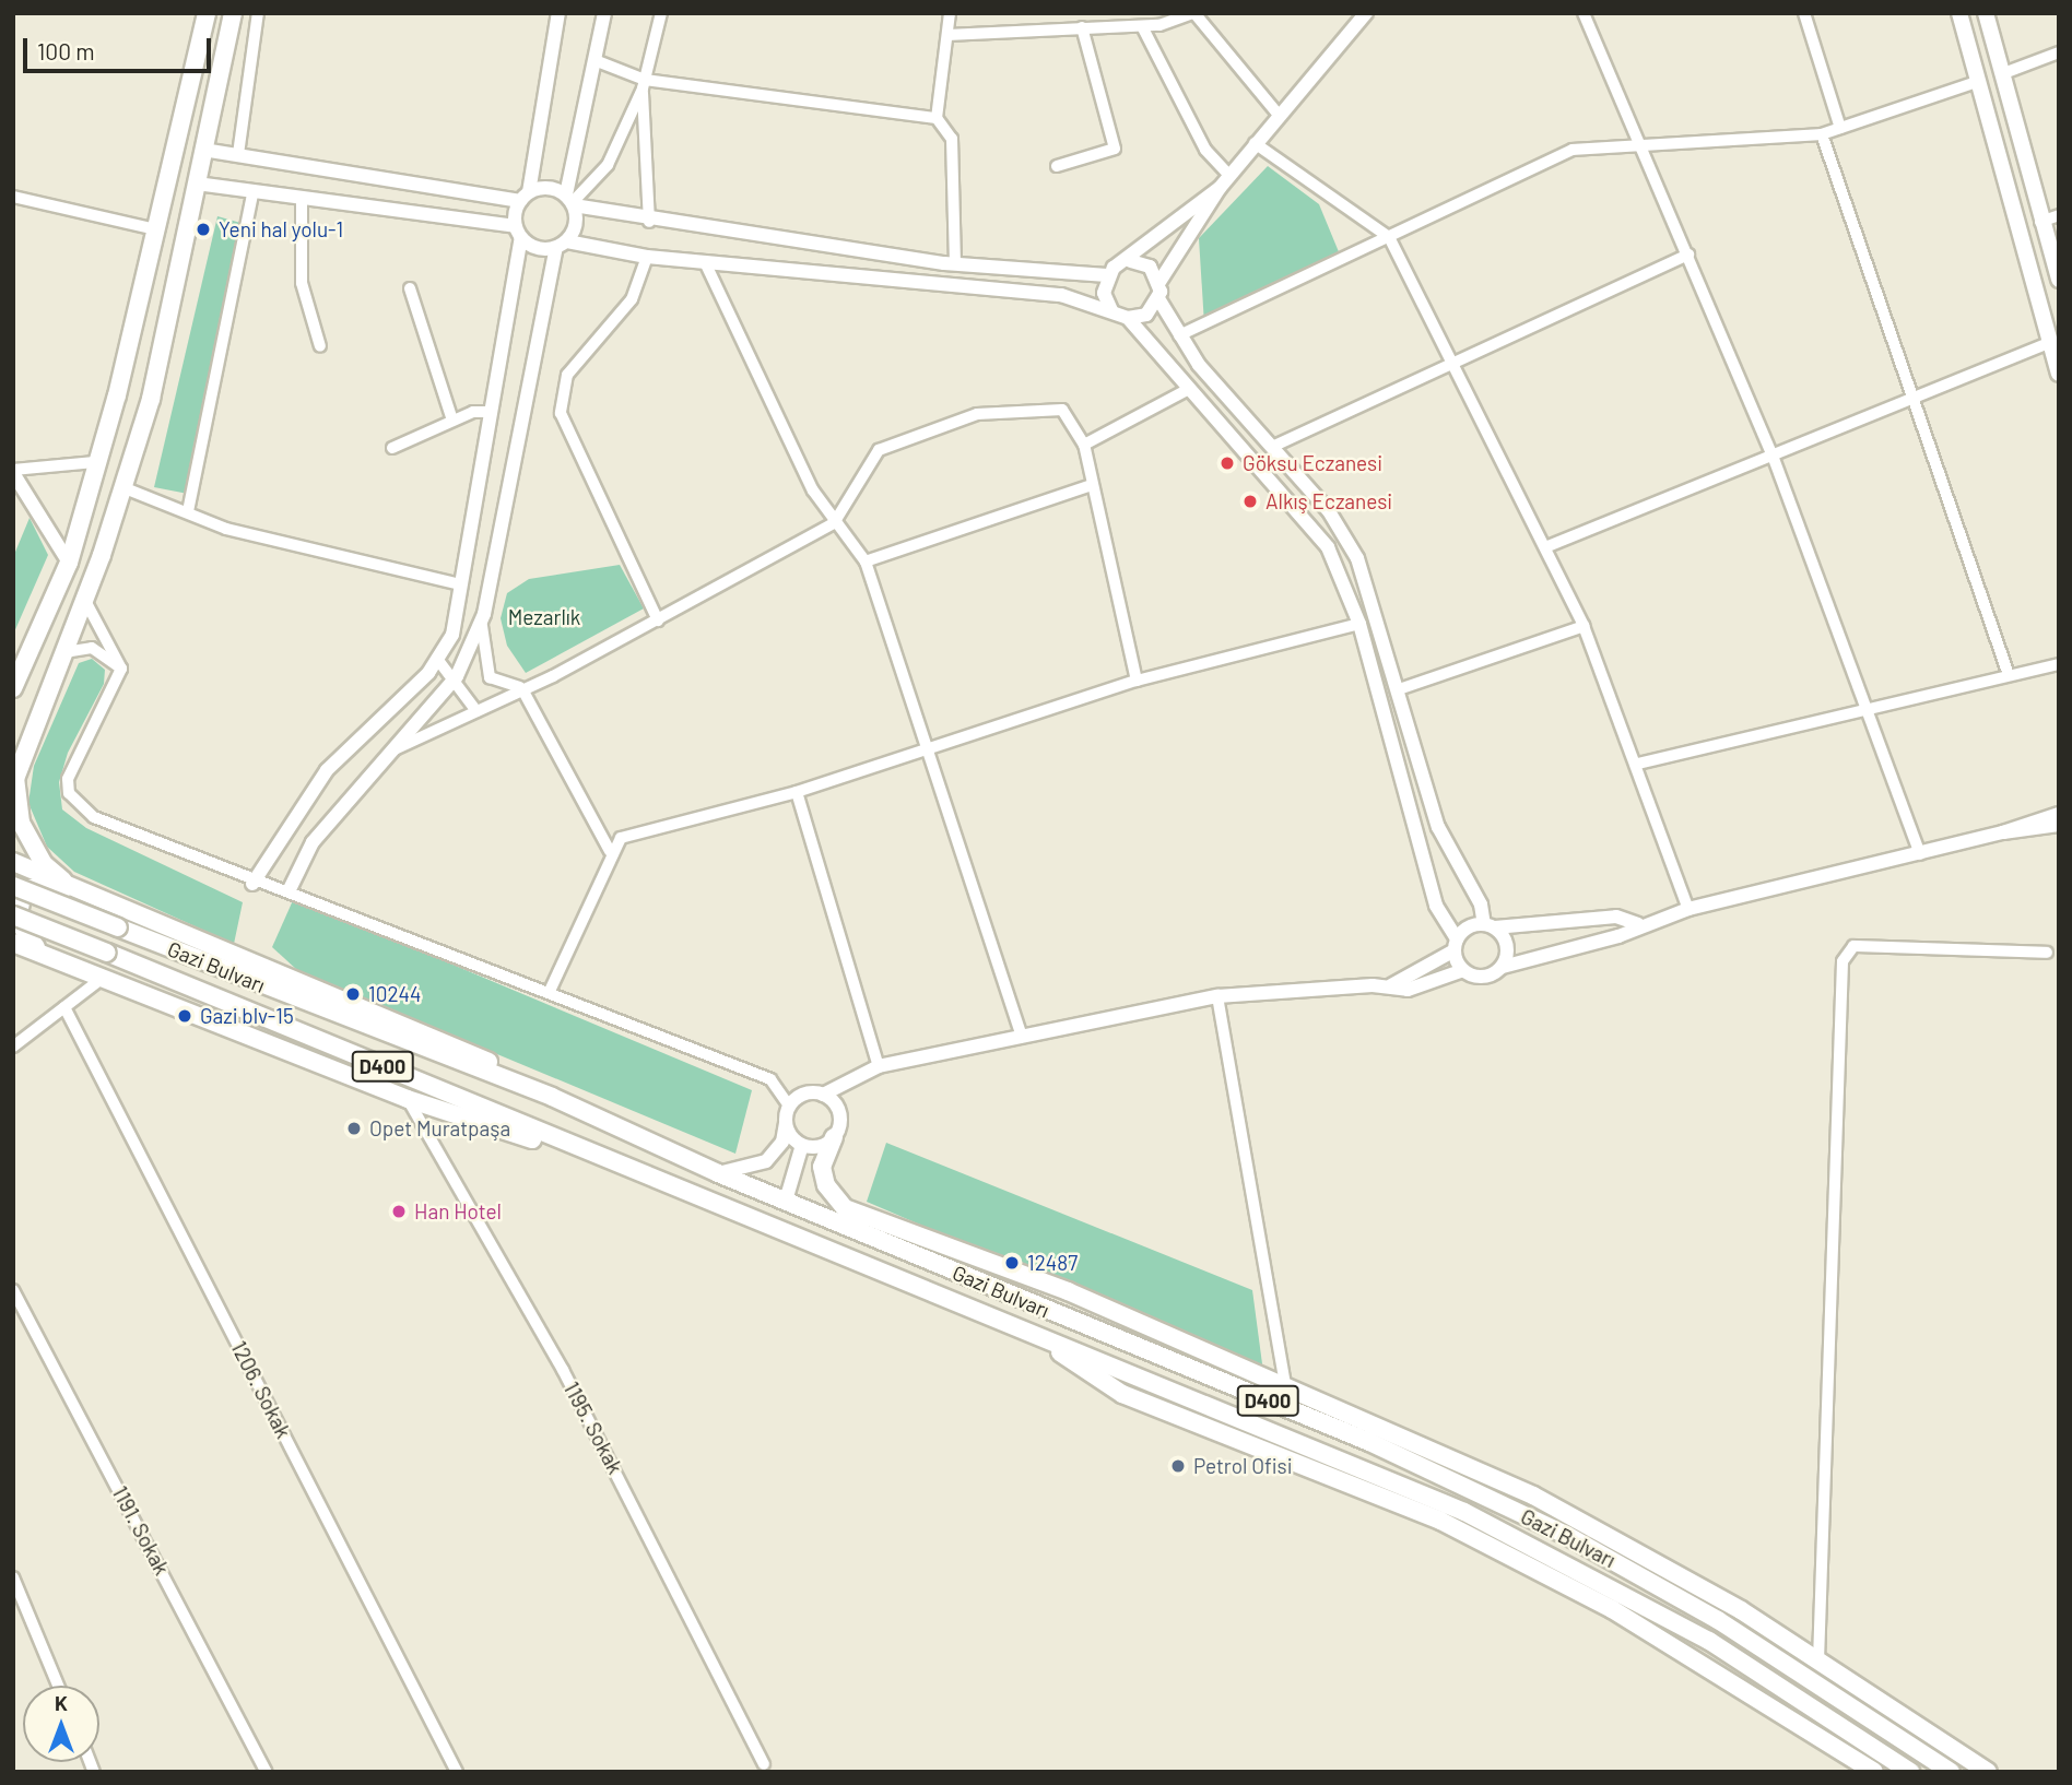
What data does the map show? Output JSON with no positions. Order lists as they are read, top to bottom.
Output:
{
  "streets": {
    "main road": ["Gazi Bulvarı", "D400"],
    "street": ["1206. Sokak", "1195. Sokak", "1191. Sokak"]
  },
  "parks": ["Mezarlık"],
  "places": [
    "Yeni hal yolu-1",
    "Göksu Eczanesi",
    "Alkış Eczanesi",
    "10244",
    "Gazi blv-15",
    "Opet Muratpaşa",
    "Han Hotel",
    "12487",
    "Petrol Ofisi"
  ],
  "scale_bar": "100 m",
  "north": "top"
}
